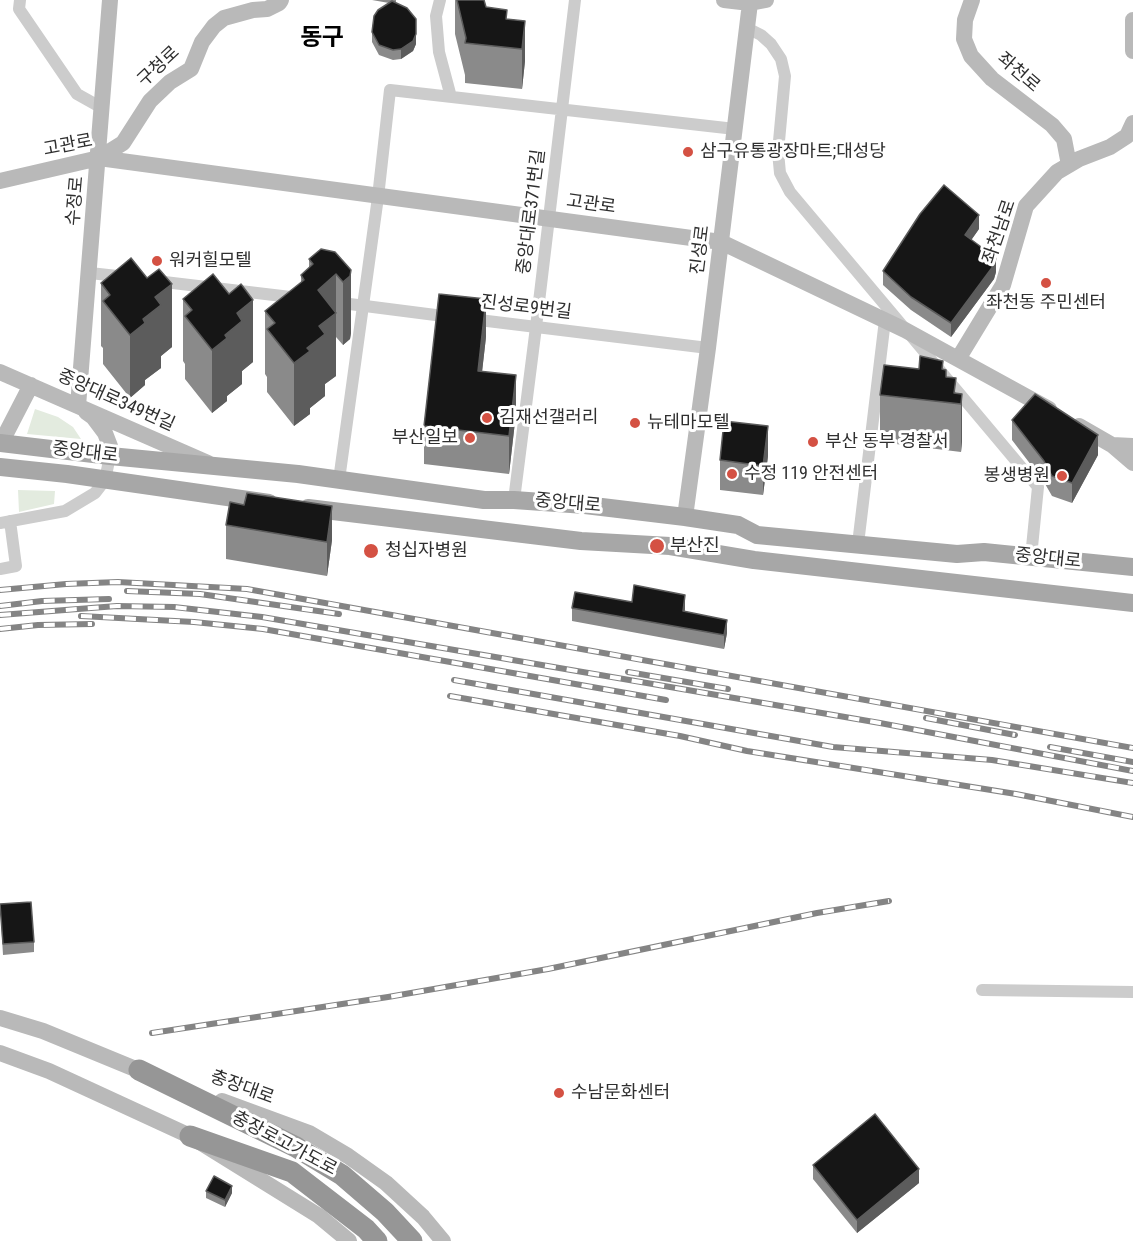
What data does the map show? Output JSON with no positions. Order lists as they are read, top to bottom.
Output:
{
  "streets": {
    "highway": ["충장로고가도로"],
    "main road": [
      "구청로",
      "좌천로",
      "고관로",
      "수정로",
      "좌천남로",
      "진성로",
      "중앙대로349번길",
      "중앙대로",
      "충장대로"
    ],
    "street": ["중앙대로371번길", "진성로9번길"]
  },
  "crossings": [
    ["구청로", "고관로"],
    ["구청로", "수정로"],
    ["좌천로", "좌천남로"],
    ["고관로", "수정로"],
    ["고관로", "중앙대로371번길"],
    ["고관로", "좌천남로"],
    ["고관로", "진성로"],
    ["수정로", "진성로9번길"],
    ["수정로", "중앙대로349번길"],
    ["중앙대로371번길", "진성로9번길"],
    ["중앙대로371번길", "중앙대로"],
    ["진성로", "진성로9번길"],
    ["진성로", "중앙대로"],
    ["중앙대로349번길", "중앙대로"],
    ["충장대로", "충장로고가도로"]
  ],
  "districts": ["동구"],
  "places": [
    "삼구유통광장마트;대성당",
    "워커힐모텔",
    "좌천동 주민센터",
    "김재선갤러리",
    "뉴테마모텔",
    "부산일보",
    "부산 동부 경찰서",
    "수정 119 안전센터",
    "봉생병원",
    "부산진",
    "청십자병원",
    "수남문화센터"
  ]
}
